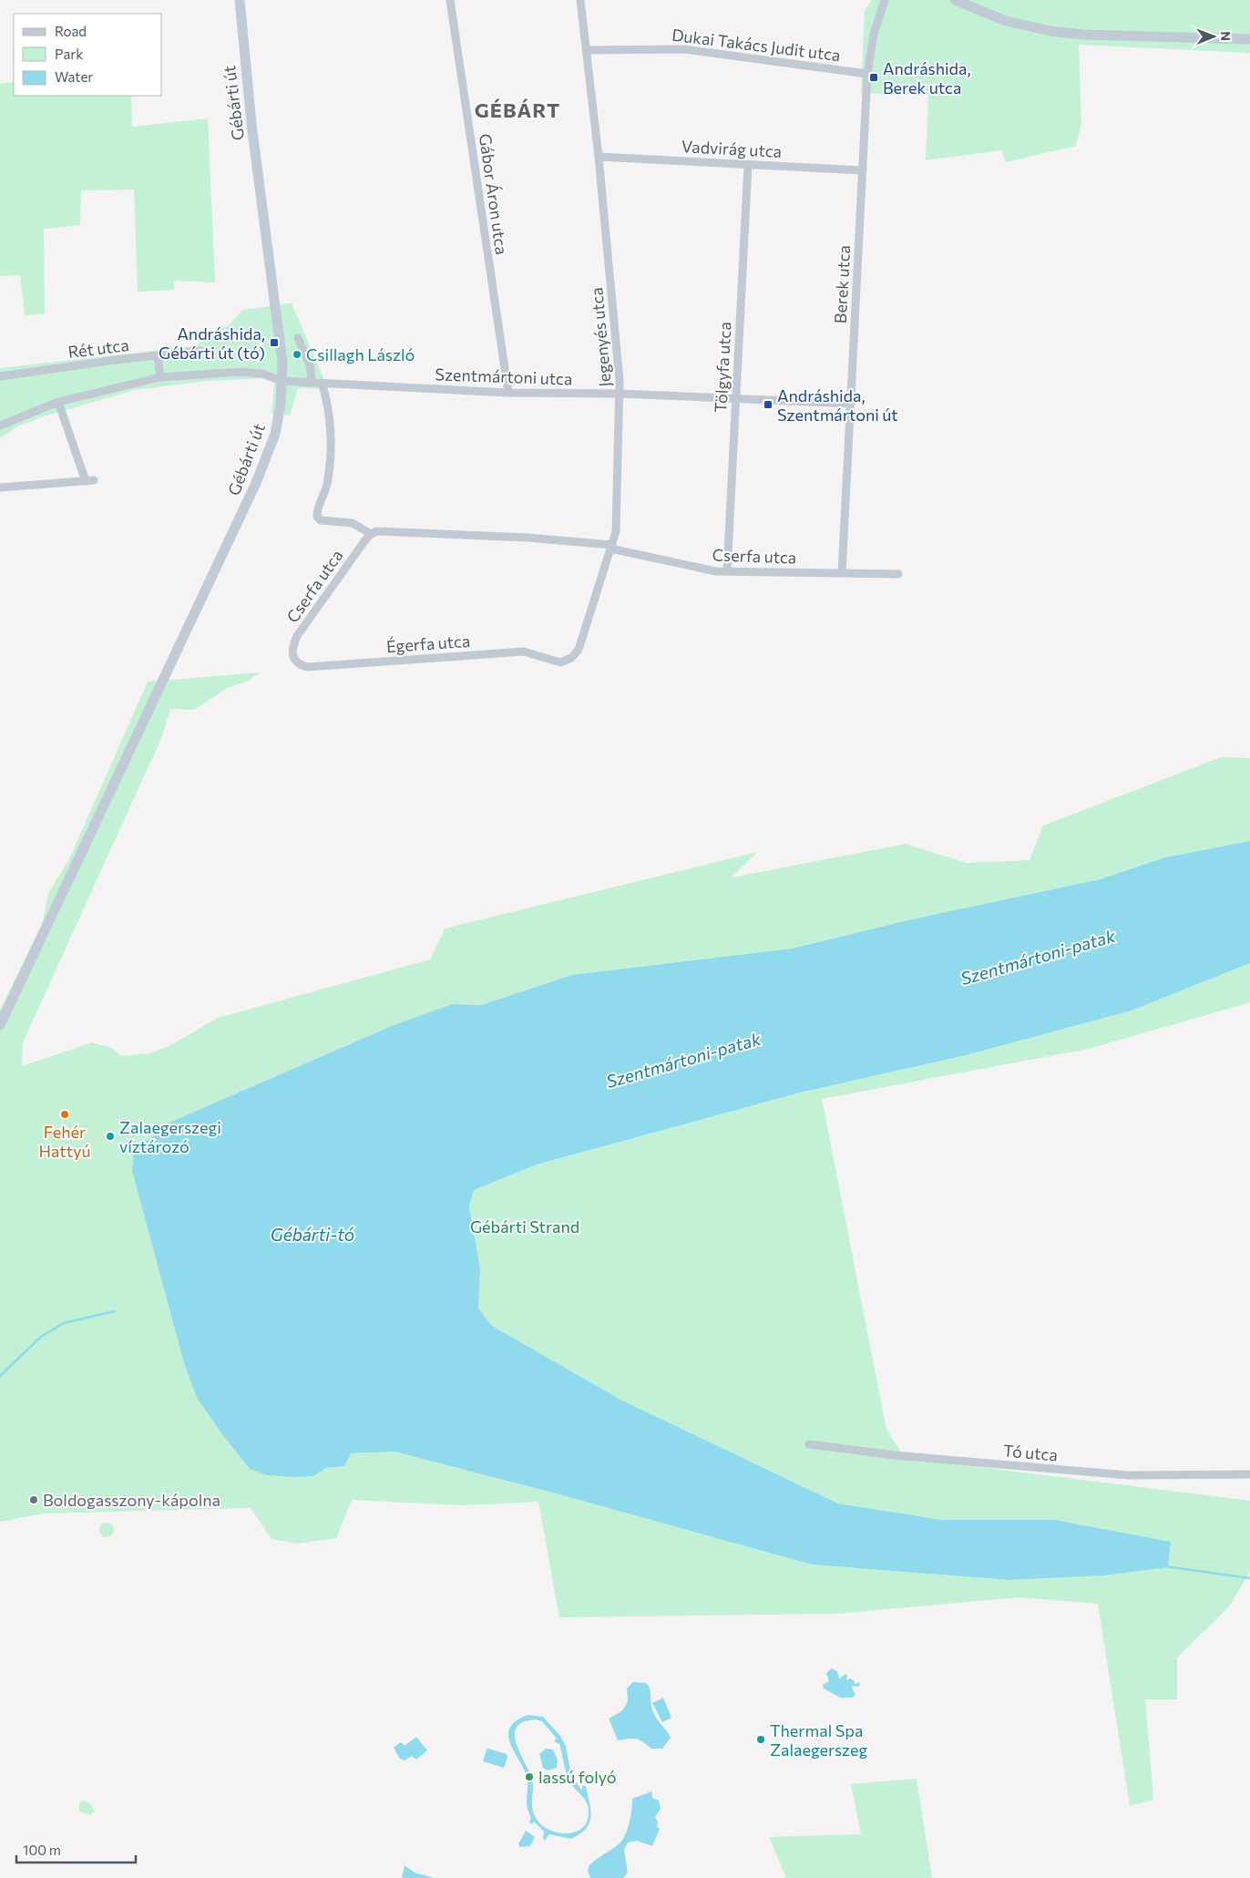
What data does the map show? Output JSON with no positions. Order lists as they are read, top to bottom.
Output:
{
  "streets": {
    "main road": ["Gébárti út"],
    "street": [
      "Dukai Takács Judit utca",
      "Vadvirág utca",
      "Gábor Áron utca",
      "Berek utca",
      "Jegenyés utca",
      "Rét utca",
      "Tölgyfa utca",
      "Szentmártoni utca",
      "Cserfa utca",
      "Égerfa utca",
      "Tó utca"
    ]
  },
  "crossings": [
    ["Dukai Takács Judit utca", "Berek utca"],
    ["Dukai Takács Judit utca", "Jegenyés utca"],
    ["Gébárti út", "Szentmártoni utca"],
    ["Vadvirág utca", "Berek utca"],
    ["Vadvirág utca", "Jegenyés utca"],
    ["Vadvirág utca", "Tölgyfa utca"],
    ["Gábor Áron utca", "Szentmártoni utca"],
    ["Berek utca", "Szentmártoni utca"],
    ["Berek utca", "Cserfa utca"],
    ["Jegenyés utca", "Szentmártoni utca"],
    ["Jegenyés utca", "Cserfa utca"],
    ["Jegenyés utca", "Égerfa utca"],
    ["Tölgyfa utca", "Szentmártoni utca"],
    ["Tölgyfa utca", "Cserfa utca"],
    ["Cserfa utca", "Égerfa utca"]
  ],
  "districts": ["GÉBÁRT"],
  "water": ["Szentmártoni-patak", "Gébárti-tó"],
  "parks": ["Gébárti Strand"],
  "places": {
    "transit": ["Andráshida, Berek utca", "Andráshida, Gébárti út (tó)", "Andráshida, Szentmártoni út"],
    "other": [
      "Csillagh László",
      "Fehér Hattyú",
      "Zalaegerszegi víztározó",
      "Boldogasszony-kápolna",
      "Thermal Spa Zalaegerszeg",
      "lassú folyó"
    ]
  },
  "legend": ["Road", "Park", "Water"],
  "scale_bar": "100 m",
  "north": "right"
}
